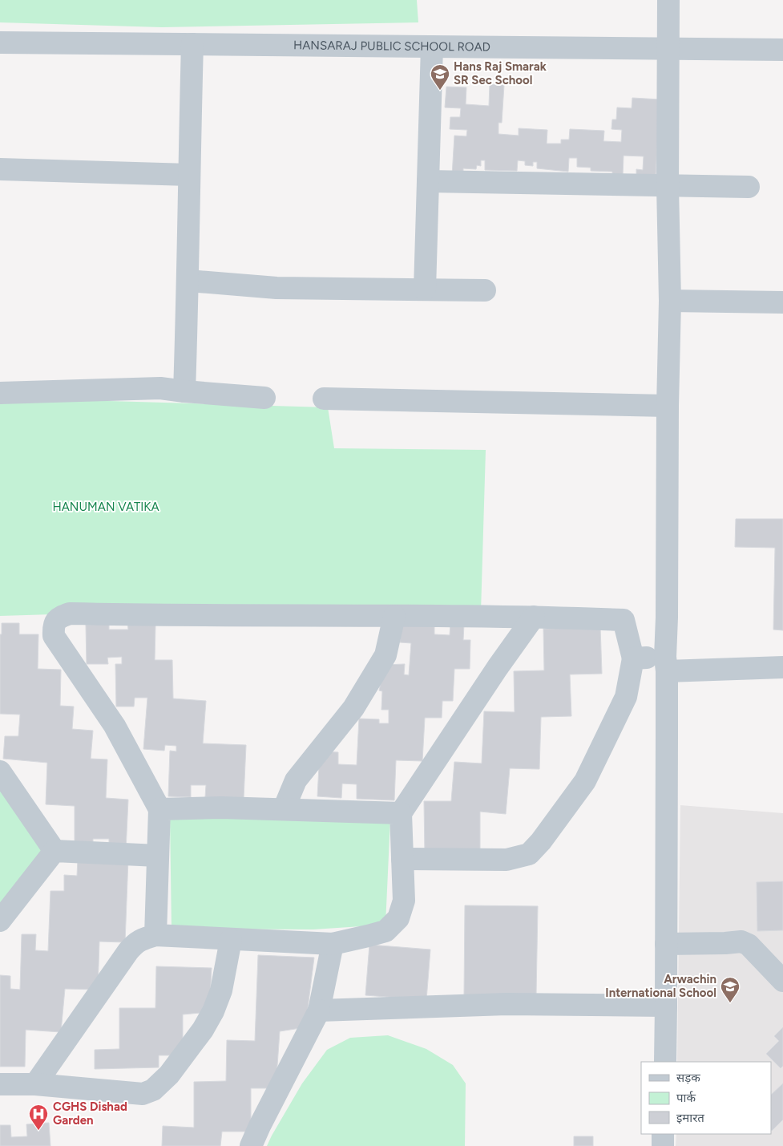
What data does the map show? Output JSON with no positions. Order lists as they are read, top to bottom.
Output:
{
  "streets": {
    "street": ["HANSARAJ PUBLIC SCHOOL ROAD"]
  },
  "parks": ["HANUMAN VATIKA"],
  "places": {
    "school or university": ["Hans Raj Smarak SR Sec School", "Arwachin International School"],
    "hospital": ["CGHS Dishad Garden"]
  },
  "legend": ["सड़क", "पार्क", "इमारत"]
}
